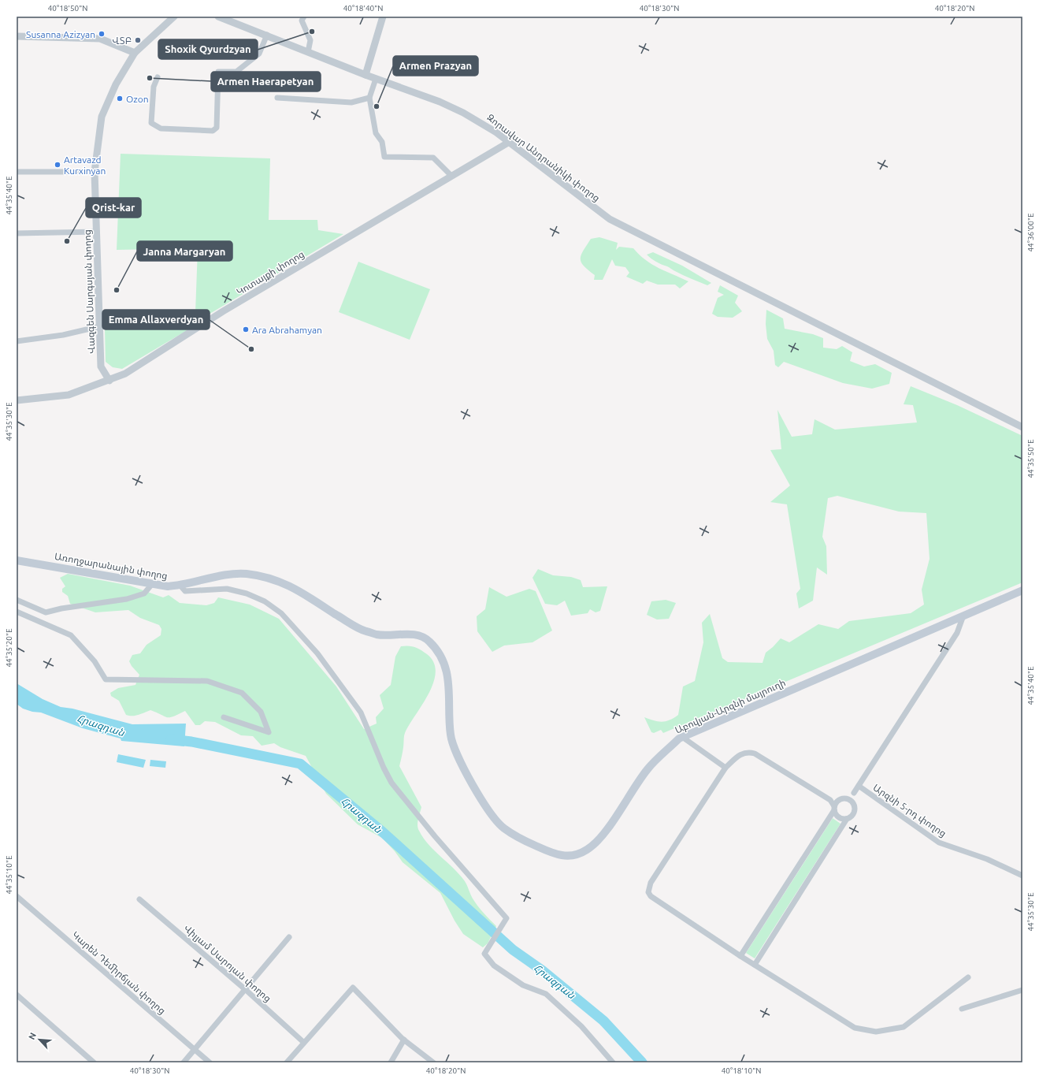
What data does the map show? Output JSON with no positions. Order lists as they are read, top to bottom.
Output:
{
  "streets": {
    "main road": ["Առողջարանային փողոց", "Աբովյան-Արզնի մայրուղի"],
    "street": [
      "Զորավար Անդրանիկի փողոց",
      "Կոտայքի փողոց",
      "Վազգեն Սարգսյան փողոց",
      "Արզնի 5-րդ փողոց",
      "Վիլյամ Սարոյան փողոց",
      "Կարեն Դեմիրճյան փողոց"
    ]
  },
  "crossings": [
    ["Զորավար Անդրանիկի փողոց", "Կոտայքի փողոց"],
    ["Կոտայքի փողոց", "Վազգեն Սարգսյան փողոց"],
    ["Առողջարանային փողոց", "Աբովյան-Արզնի մայրուղի"]
  ],
  "water": ["Հրազդան"],
  "places": [
    "Shoxik Qyurdzyan",
    "Susanna Azizyan",
    "ՎՏԲ",
    "Armen Haerapetyan",
    "Ozon",
    "Armen Prazyan",
    "Artavazd Kurxinyan",
    "Qrist-kar",
    "Janna Margaryan",
    "Ara Abrahamyan",
    "Emma Allaxverdyan"
  ],
  "north": "top left",
  "coordinates": [
    "40°18'50\"N",
    "40°18'40\"N",
    "40°18'30\"N",
    "40°18'20\"N",
    "44°35'40\"E",
    "44°36'00\"E",
    "44°35'30\"E",
    "44°35'50\"E",
    "44°35'20\"E",
    "44°35'10\"E",
    "40°18'10\"N"
  ]
}
